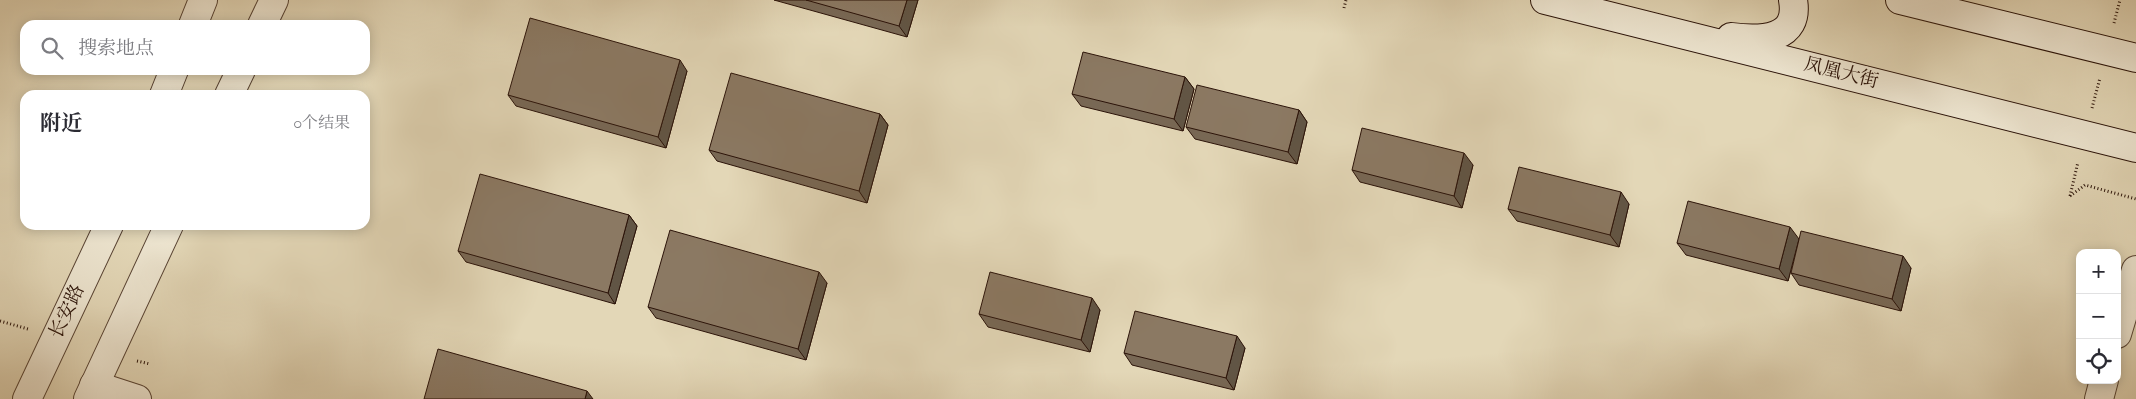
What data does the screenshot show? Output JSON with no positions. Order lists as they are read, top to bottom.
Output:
{
  "streets": {
    "main road": ["凤凰大街", "长安路"]
  },
  "page": {
    "search": "搜索地点",
    "heading": ["附近", "0个结果"],
    "map_buttons": ["+", "−"]
  }
}
